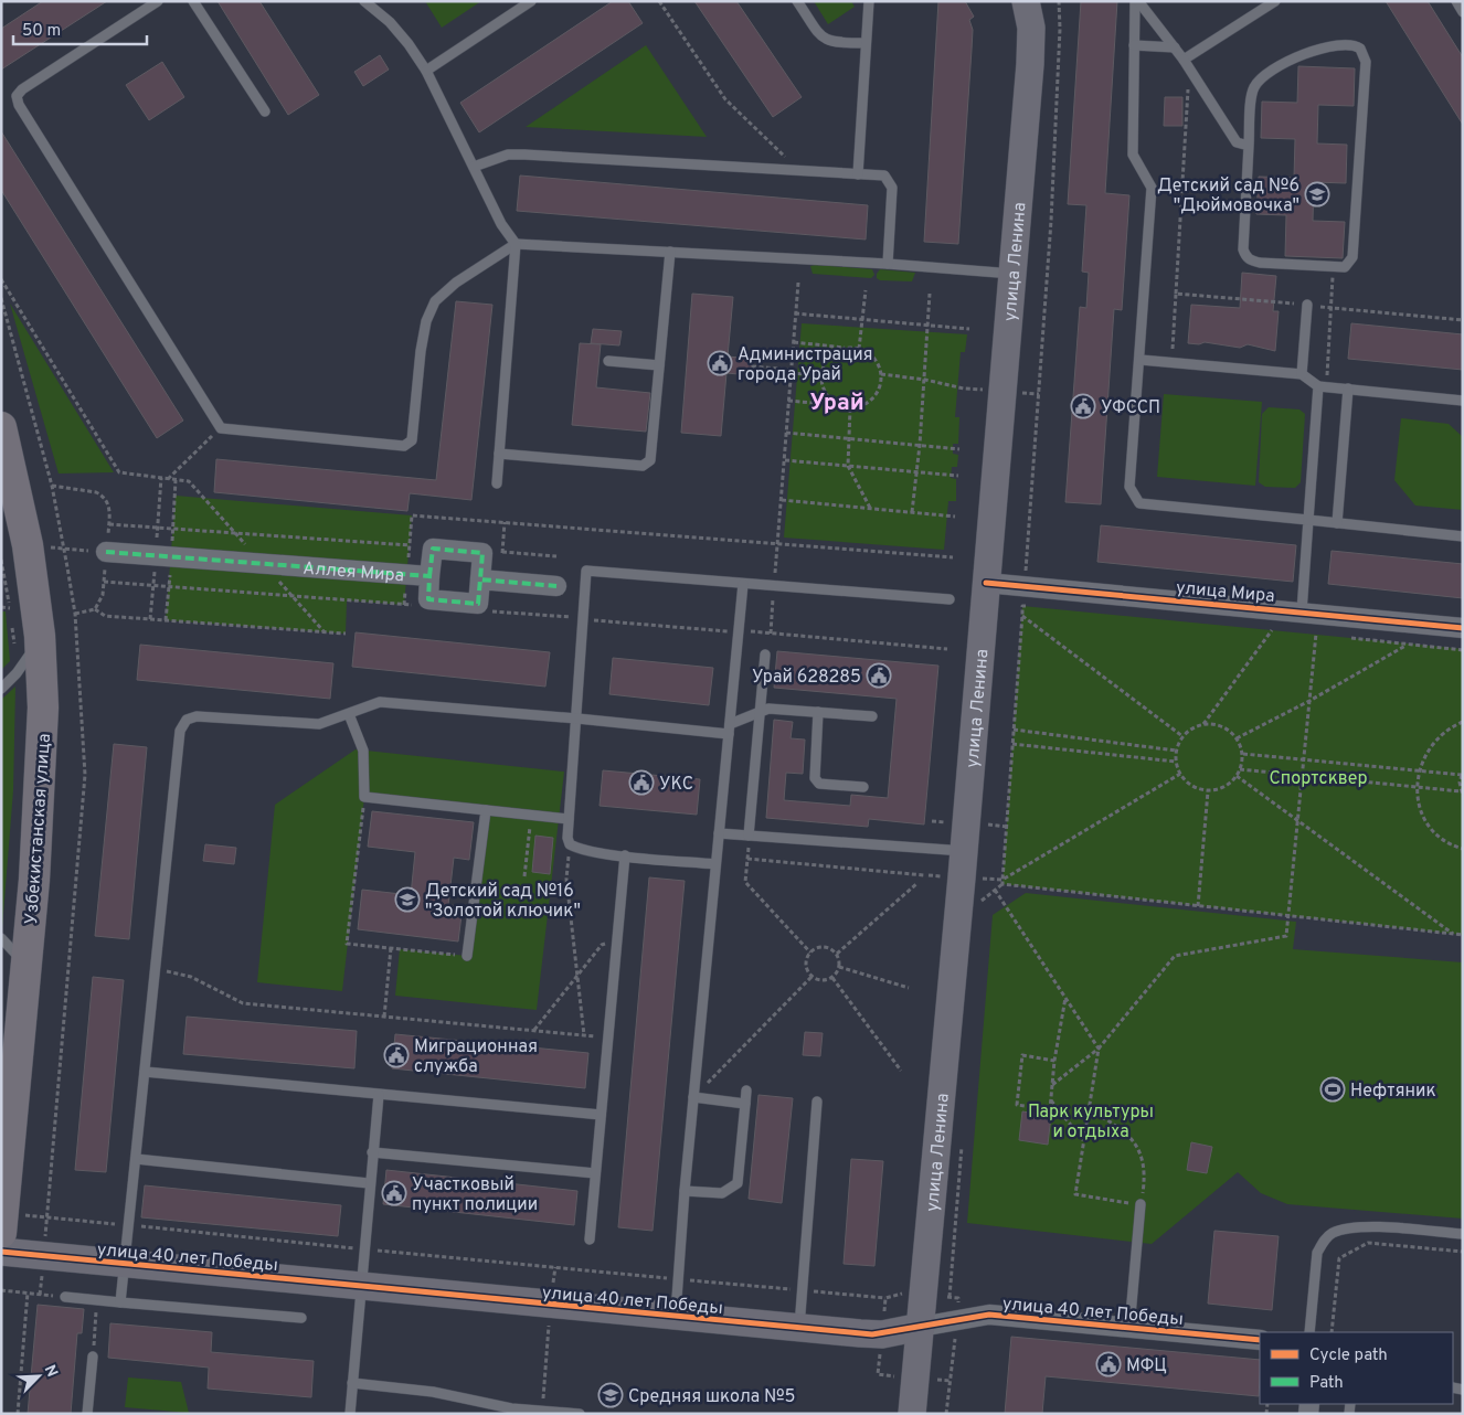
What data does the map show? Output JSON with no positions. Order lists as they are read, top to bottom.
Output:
{
  "streets": {
    "main road": ["улица Ленина", "Узбекистанская улица", "улица 40 лет Победы"],
    "street": ["Аллея Мира", "улица Мира"]
  },
  "crossings": [
    ["улица Ленина", "улица Мира"],
    ["улица Ленина", "улица 40 лет Победы"]
  ],
  "districts": ["Урай"],
  "parks": ["Спортсквер", "Парк культуры и отдыха"],
  "places": {
    "school or university": ["Детский сад №6 \"Дюймовочка\"", "Детский сад №16 \"Золотой ключик\"", "Средняя школа №5"],
    "public building": [
      "Администрация города Урай",
      "УФССП",
      "Урай 628285",
      "УКС",
      "Миграционная служба",
      "Участковый пункт полиции",
      "МФЦ"
    ],
    "sports": ["Нефтяник"]
  },
  "legend": ["Cycle path", "Path"],
  "scale_bar": "50 m",
  "north": "top right"
}
